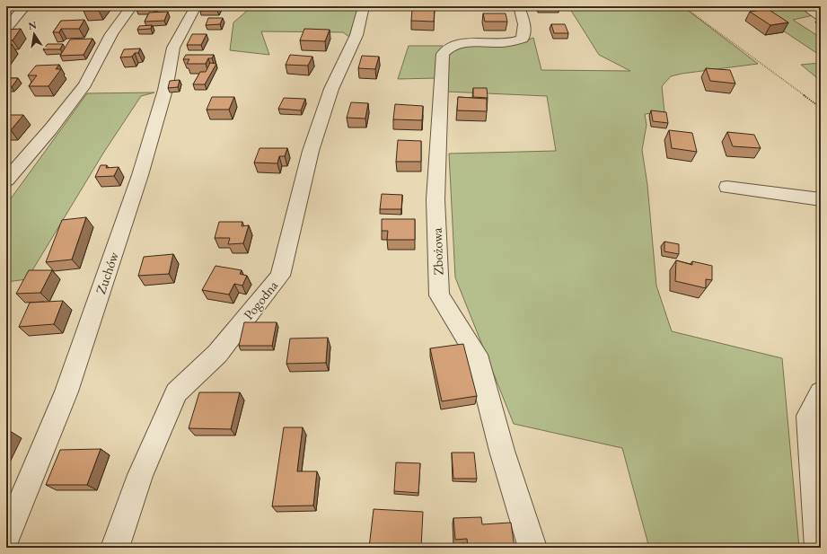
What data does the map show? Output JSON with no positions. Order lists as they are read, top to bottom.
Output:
{
  "streets": {
    "street": ["Zbożowa", "Zuchów", "Pogodna"]
  },
  "north": "top"
}
